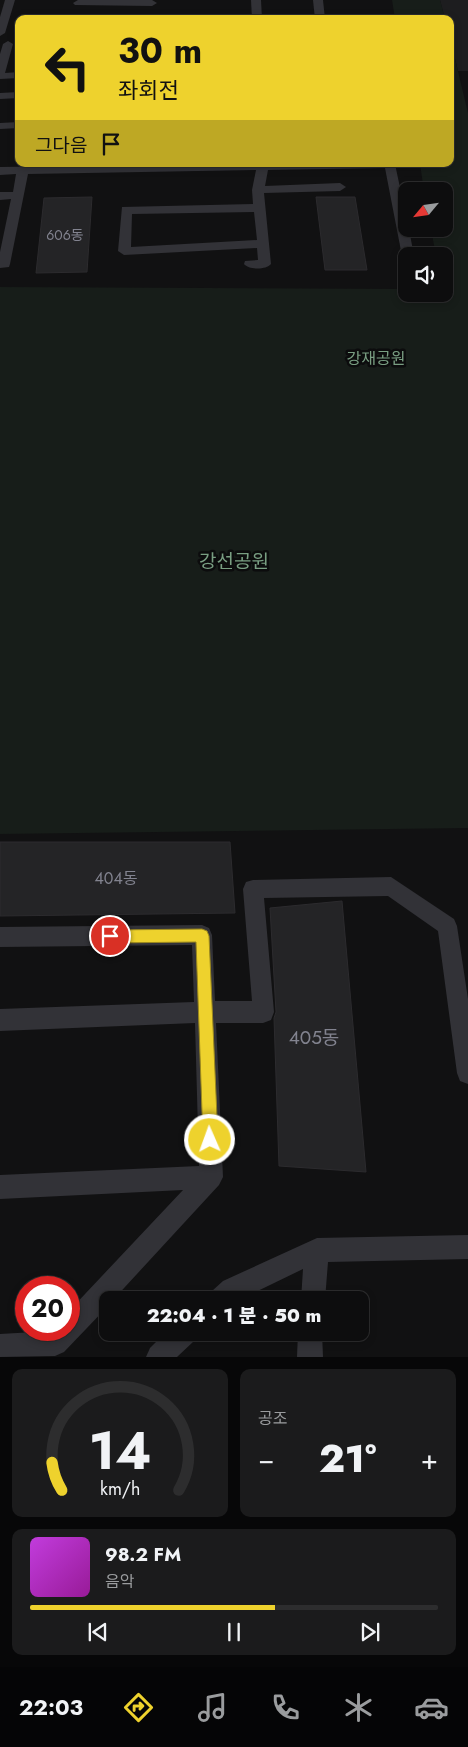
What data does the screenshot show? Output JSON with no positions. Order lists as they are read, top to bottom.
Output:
{
  "parks": ["강재공원", "강선공원"],
  "house_numbers": ["606동", "404동", "405동"],
  "north": "bottom left",
  "page": {
    "turn": ["30 m", "좌회전"],
    "then": "그다음",
    "limit": "20",
    "trip": "22:04 · 1 분 · 50 m",
    "tile": "공조",
    "heat": ["−", "21°", "+"],
    "song": ["98.2 FM", "음악"],
    "tabs": "22:03",
    "gauge": ["14", "km/h"]
  }
}
